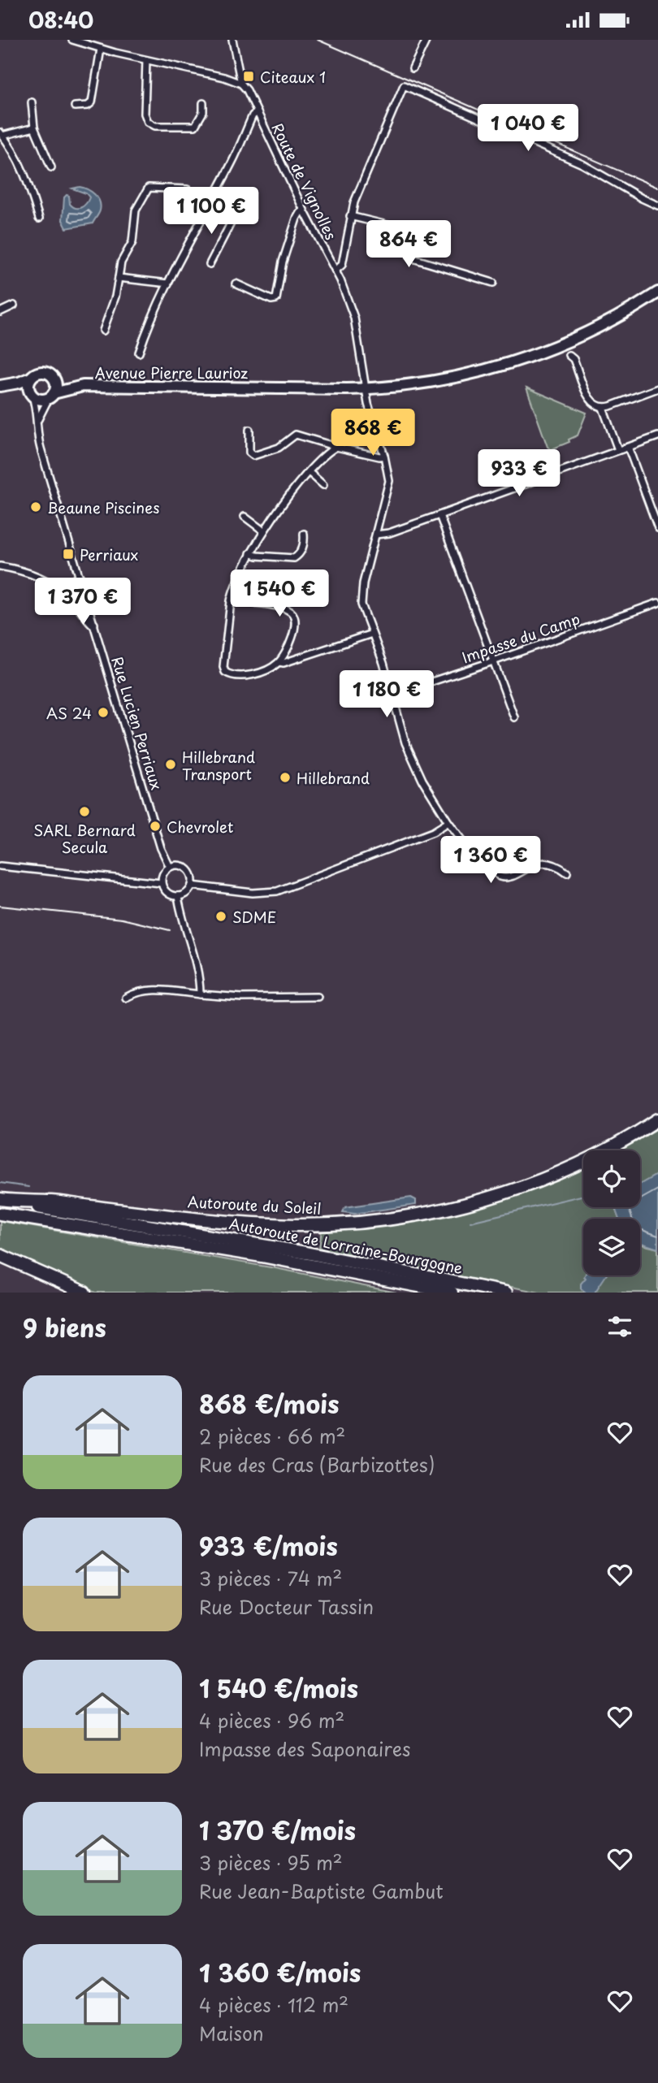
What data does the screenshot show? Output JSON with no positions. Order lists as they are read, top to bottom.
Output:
{
  "streets": {
    "highway": ["Autoroute du Soleil", "Autoroute de Lorraine-Bourgogne"],
    "main road": ["Avenue Pierre Laurioz"],
    "street": ["Route de Vignolles", "Impasse du Camp", "Rue Lucien Perriaux"]
  },
  "crossings": [
    ["Route de Vignolles", "Avenue Pierre Laurioz"],
    ["Route de Vignolles", "Impasse du Camp"],
    ["Avenue Pierre Laurioz", "Rue Lucien Perriaux"],
    ["Autoroute du Soleil", "Autoroute de Lorraine-Bourgogne"]
  ],
  "places": {
    "transit": ["Citeaux 1", "Perriaux"],
    "other": [
      "Beaune Piscines",
      "AS 24",
      "Hillebrand Transport",
      "Hillebrand",
      "SARL Bernard Secula",
      "Chevrolet",
      "SDME"
    ]
  },
  "page": {
    "status": "08:40",
    "price": [
      "1 040 €",
      "1 100 €",
      "864 €",
      "868 €",
      "933 €",
      "1 540 €",
      "1 370 €",
      "1 180 €",
      "1 360 €"
    ],
    "heading": "9 biens",
    "list": [
      {
        "name": "868 €/mois",
        "note": "2 pièces · 66 m² · Rue des Cras (Barbizottes)"
      },
      {
        "name": "933 €/mois",
        "note": "3 pièces · 74 m² · Rue Docteur Tassin"
      },
      {
        "name": "1 540 €/mois",
        "note": "4 pièces · 96 m² · Impasse des Saponaires"
      },
      {
        "name": "1 370 €/mois",
        "note": "3 pièces · 95 m² · Rue Jean-Baptiste Gambut"
      },
      {
        "name": "1 360 €/mois",
        "note": "4 pièces · 112 m² · Maison"
      }
    ]
  }
}
